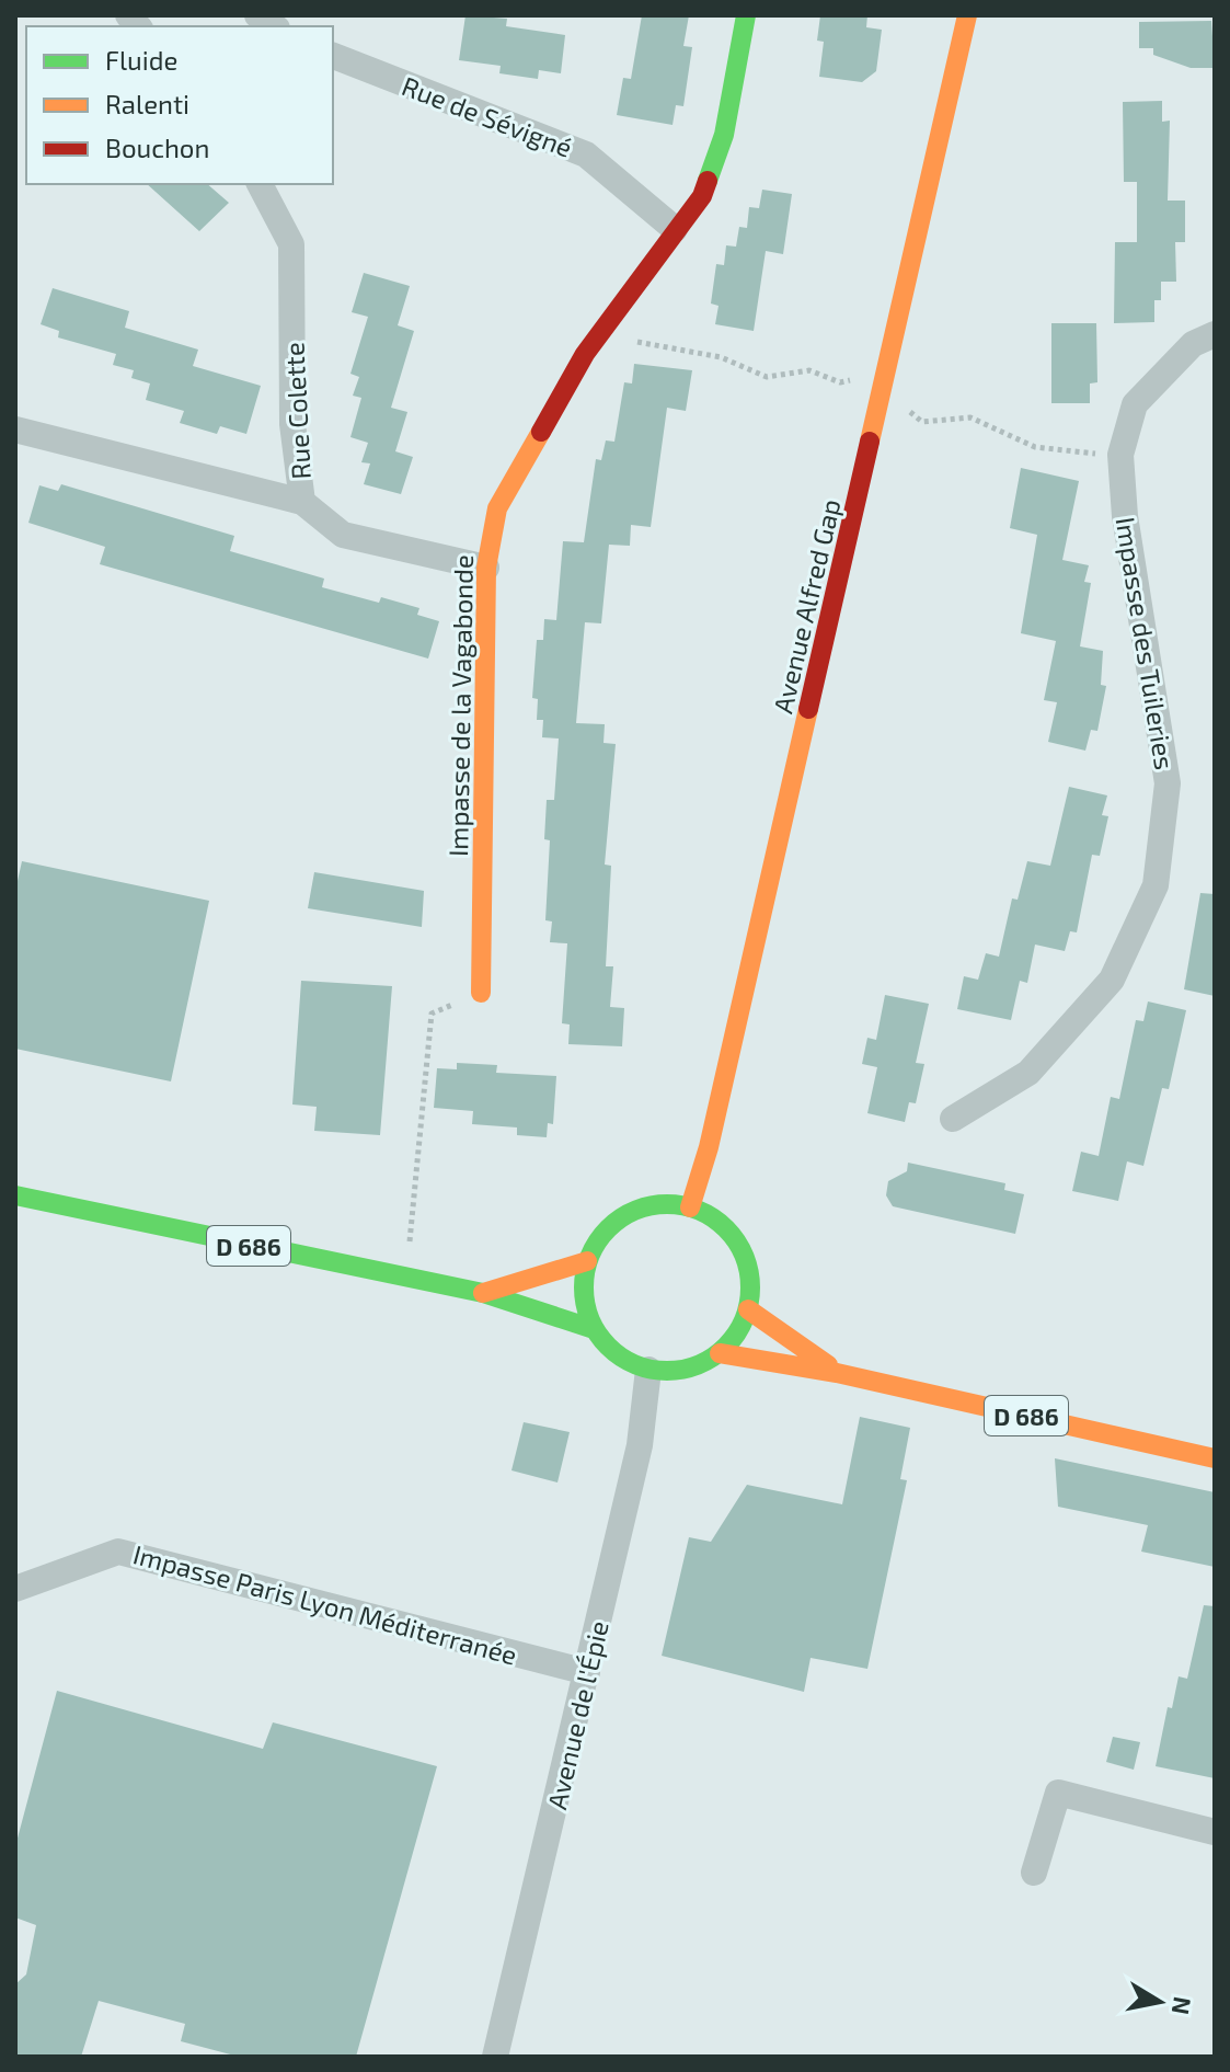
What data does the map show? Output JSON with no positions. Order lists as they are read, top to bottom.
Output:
{
  "streets": {
    "street": [
      "Rue de Sévigné",
      "Rue Colette",
      "Avenue Alfred Gap",
      "Impasse des Tuileries",
      "Impasse de la Vagabonde",
      "D 686",
      "Impasse Paris Lyon Méditerranée",
      "Avenue de l'Épie"
    ]
  },
  "crossings": [
    ["Rue de Sévigné", "Impasse de la Vagabonde"],
    ["Rue Colette", "Impasse de la Vagabonde"],
    ["Avenue Alfred Gap", "D 686"],
    ["Avenue Alfred Gap", "Avenue de l'Épie"],
    ["D 686", "Avenue de l'Épie"],
    ["Impasse Paris Lyon Méditerranée", "Avenue de l'Épie"]
  ],
  "legend": ["Fluide", "Ralenti", "Bouchon"],
  "north": "right"
}
